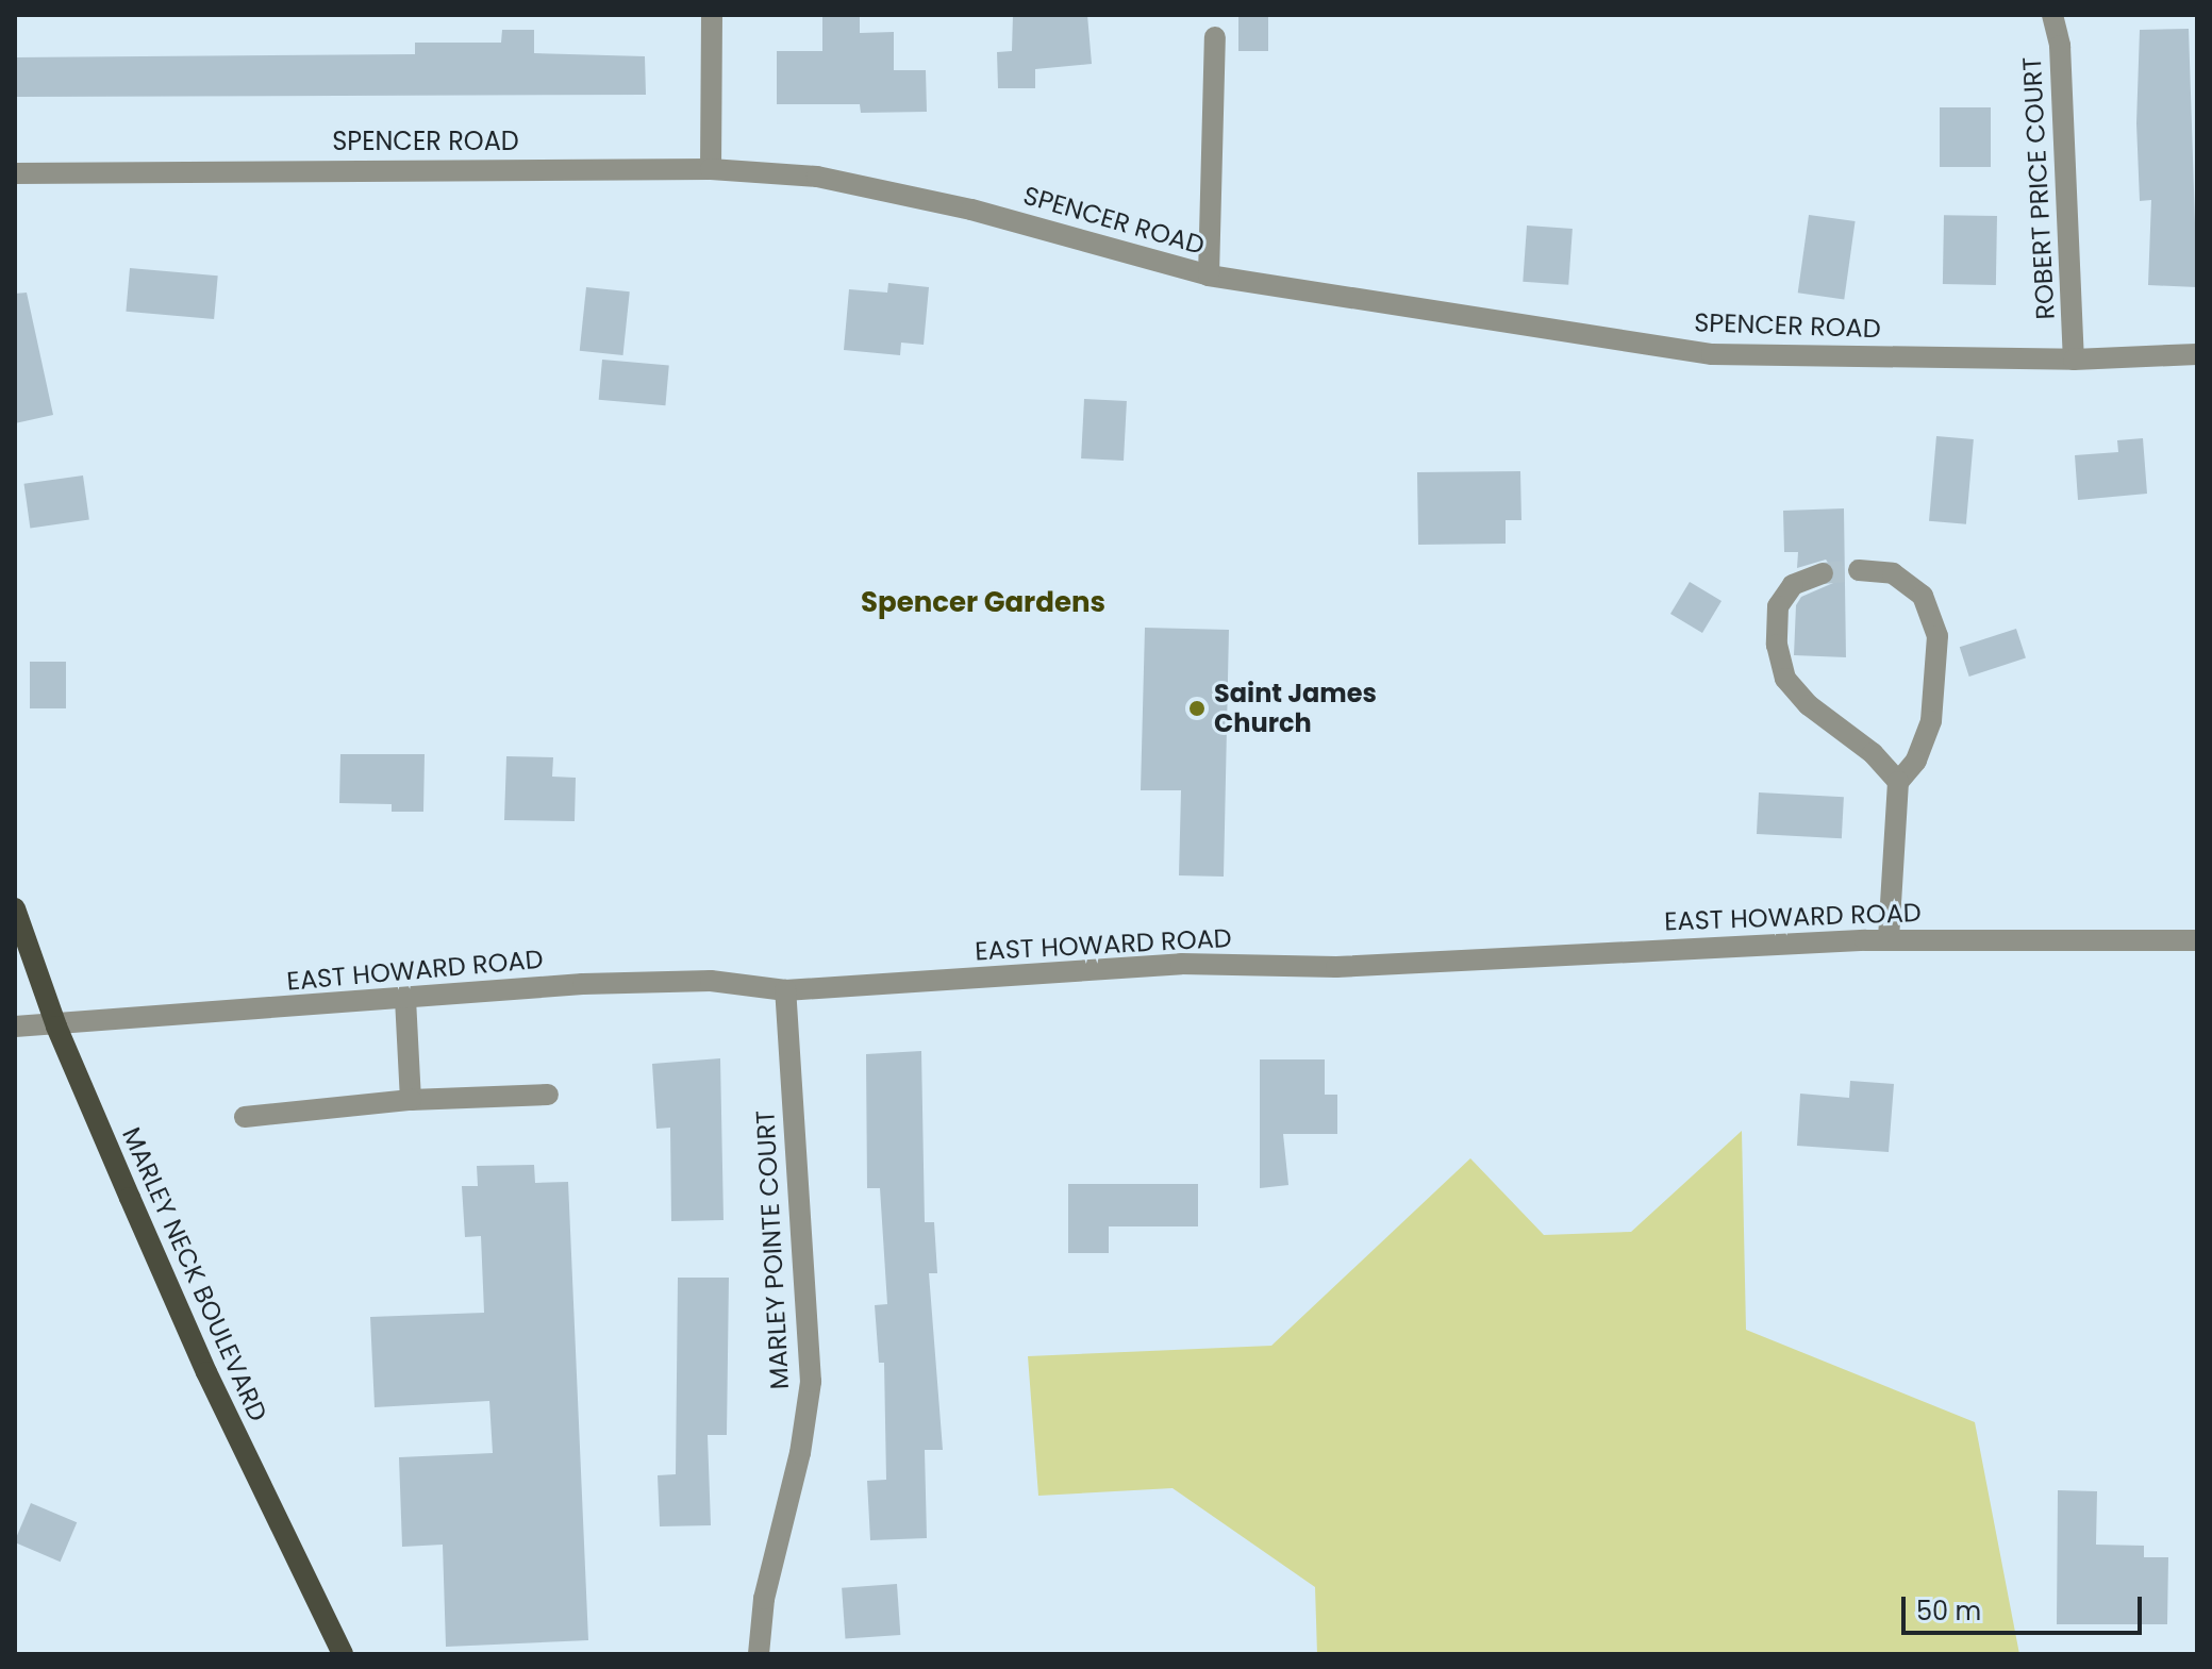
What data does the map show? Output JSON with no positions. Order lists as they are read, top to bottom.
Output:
{
  "streets": {
    "main road": ["MARLEY NECK BOULEVARD"],
    "street": [
      "SPENCER ROAD",
      "ROBERT PRICE COURT",
      "EAST HOWARD ROAD",
      "MARLEY POINTE COURT"
    ]
  },
  "crossings": [
    ["SPENCER ROAD", "ROBERT PRICE COURT"],
    ["EAST HOWARD ROAD", "MARLEY POINTE COURT"],
    ["EAST HOWARD ROAD", "MARLEY NECK BOULEVARD"]
  ],
  "districts": ["Spencer Gardens"],
  "places": ["Saint James Church"],
  "scale_bar": "50 m"
}
